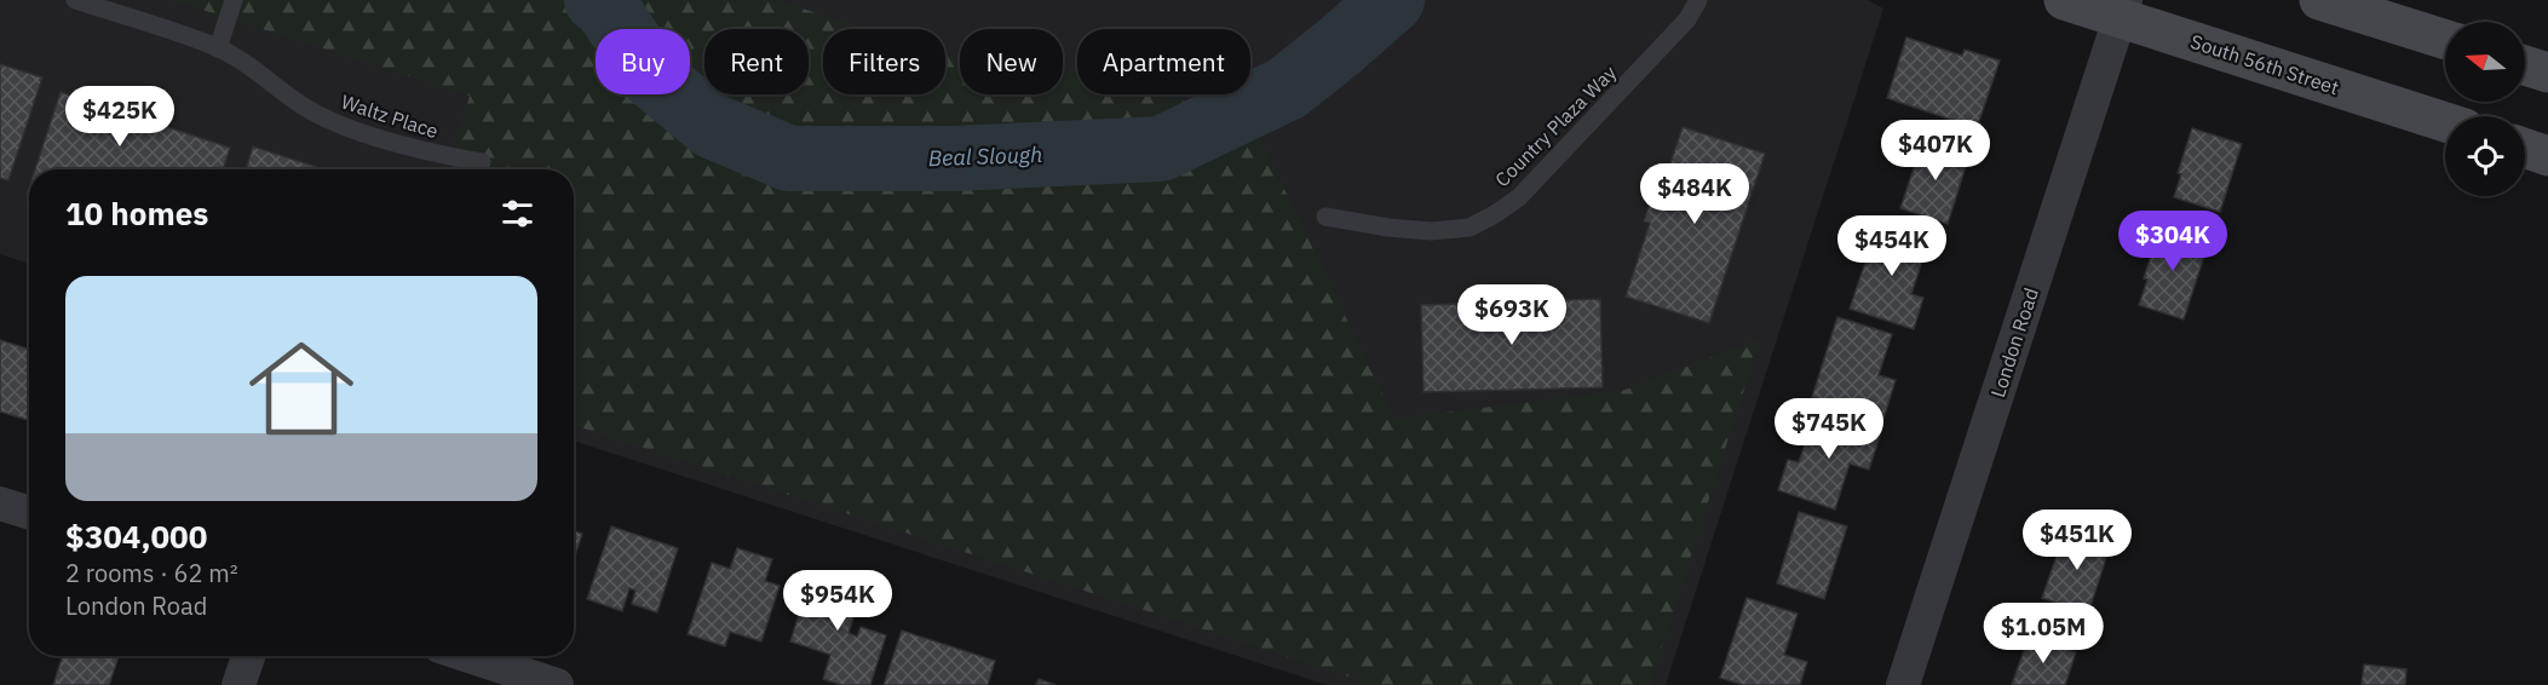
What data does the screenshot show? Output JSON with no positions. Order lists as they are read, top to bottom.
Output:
{
  "streets": {
    "main road": ["South 56th Street"],
    "street": ["London Road"],
    "lane": ["Waltz Place", "Country Plaza Way"]
  },
  "crossings": [
    ["South 56th Street", "London Road"]
  ],
  "water": ["Beal Slough"],
  "north": "left",
  "page": {
    "chip": [
      "Buy",
      "Rent",
      "Filters",
      "New",
      "Apartment"
    ],
    "price": [
      "$425K",
      "$407K",
      "$484K",
      "$304K",
      "$454K",
      "$693K",
      "$745K",
      "$451K",
      "$954K",
      "$1.05M"
    ],
    "heading": "10 homes",
    "list": [
      {
        "name": "$304,000",
        "note": "2 rooms · 62 m² · London Road"
      }
    ]
  }
}
